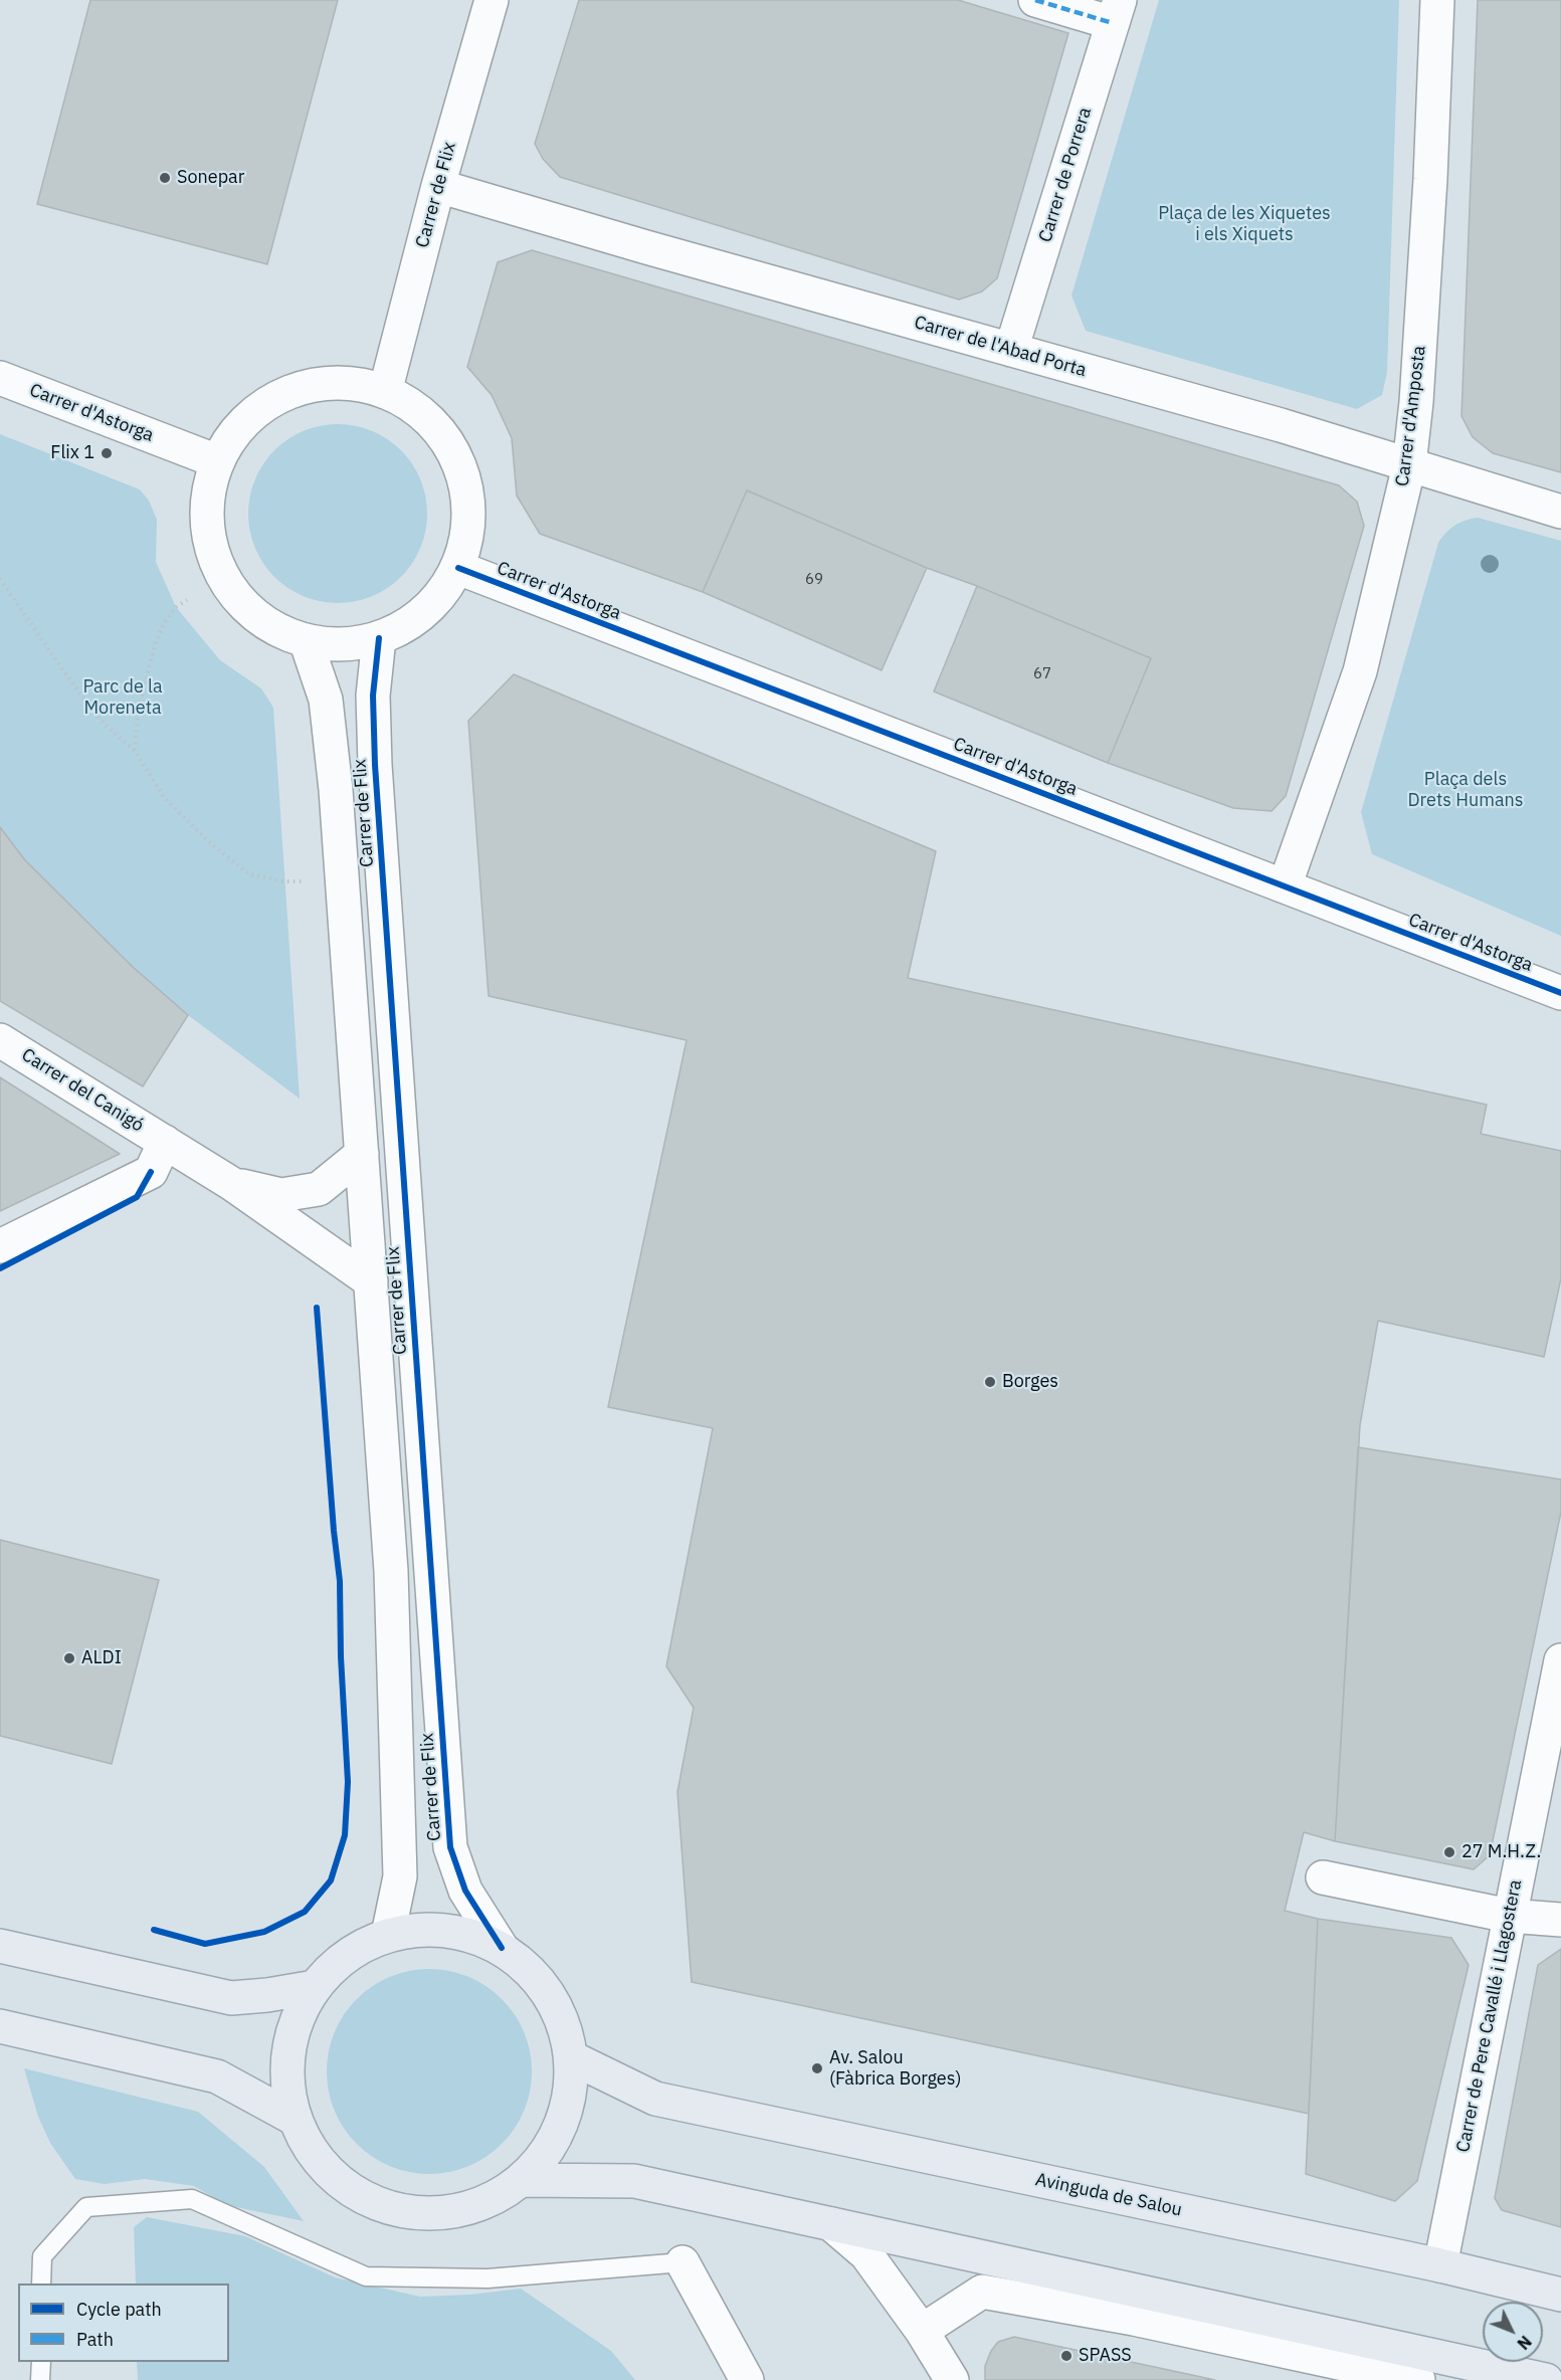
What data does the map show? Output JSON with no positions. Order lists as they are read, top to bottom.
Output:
{
  "streets": {
    "main road": ["Avinguda de Salou"],
    "street": [
      "Carrer de Porrera",
      "Carrer de Flix",
      "Carrer de l'Abad Porta",
      "Carrer d'Astorga",
      "Carrer d'Amposta",
      "Carrer del Canigó",
      "Carrer de Pere Cavallé i Llagostera"
    ]
  },
  "crossings": [
    ["Carrer de Porrera", "Carrer de l'Abad Porta"],
    ["Carrer de Flix", "Carrer de l'Abad Porta"],
    ["Carrer de Flix", "Carrer del Canigó"],
    ["Carrer de l'Abad Porta", "Carrer d'Amposta"],
    ["Carrer d'Astorga", "Carrer d'Amposta"],
    ["Carrer de Pere Cavallé i Llagostera", "Avinguda de Salou"]
  ],
  "parks": ["Plaça de les Xiquetes i els Xiquets", "Parc de la Moreneta", "Plaça dels Drets Humans"],
  "places": [
    "Sonepar",
    "Flix 1",
    "Borges",
    "ALDI",
    "27 M.H.Z.",
    "Av. Salou (Fàbrica Borges)",
    "SPASS"
  ],
  "house_numbers": ["69", "67"],
  "legend": ["Cycle path", "Path"],
  "north": "bottom right"
}
